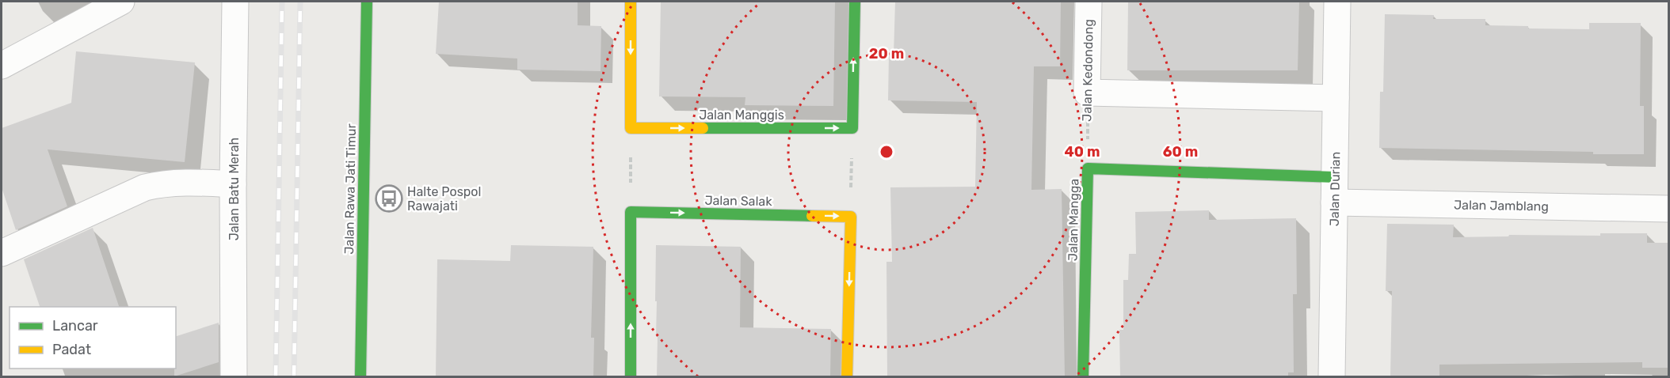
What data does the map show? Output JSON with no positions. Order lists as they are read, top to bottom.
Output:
{
  "streets": {
    "street": [
      "Jalan Kedondong",
      "Jalan Manggis",
      "Jalan Batu Merah",
      "Jalan Rawa Jati Timur",
      "Jalan Durian",
      "Jalan Salak",
      "Jalan Jamblang",
      "Jalan Mangga"
    ]
  },
  "crossings": [
    ["Jalan Kedondong", "Jalan Mangga"],
    ["Jalan Durian", "Jalan Jamblang"],
    ["Jalan Durian", "Jalan Mangga"]
  ],
  "one_way": ["Jalan Manggis", "Jalan Salak"],
  "places": {
    "bus stop": ["Halte Pospol Rawajati"]
  },
  "legend": ["Lancar", "Padat"],
  "rings": ["20 m", "40 m", "60 m"]
}
